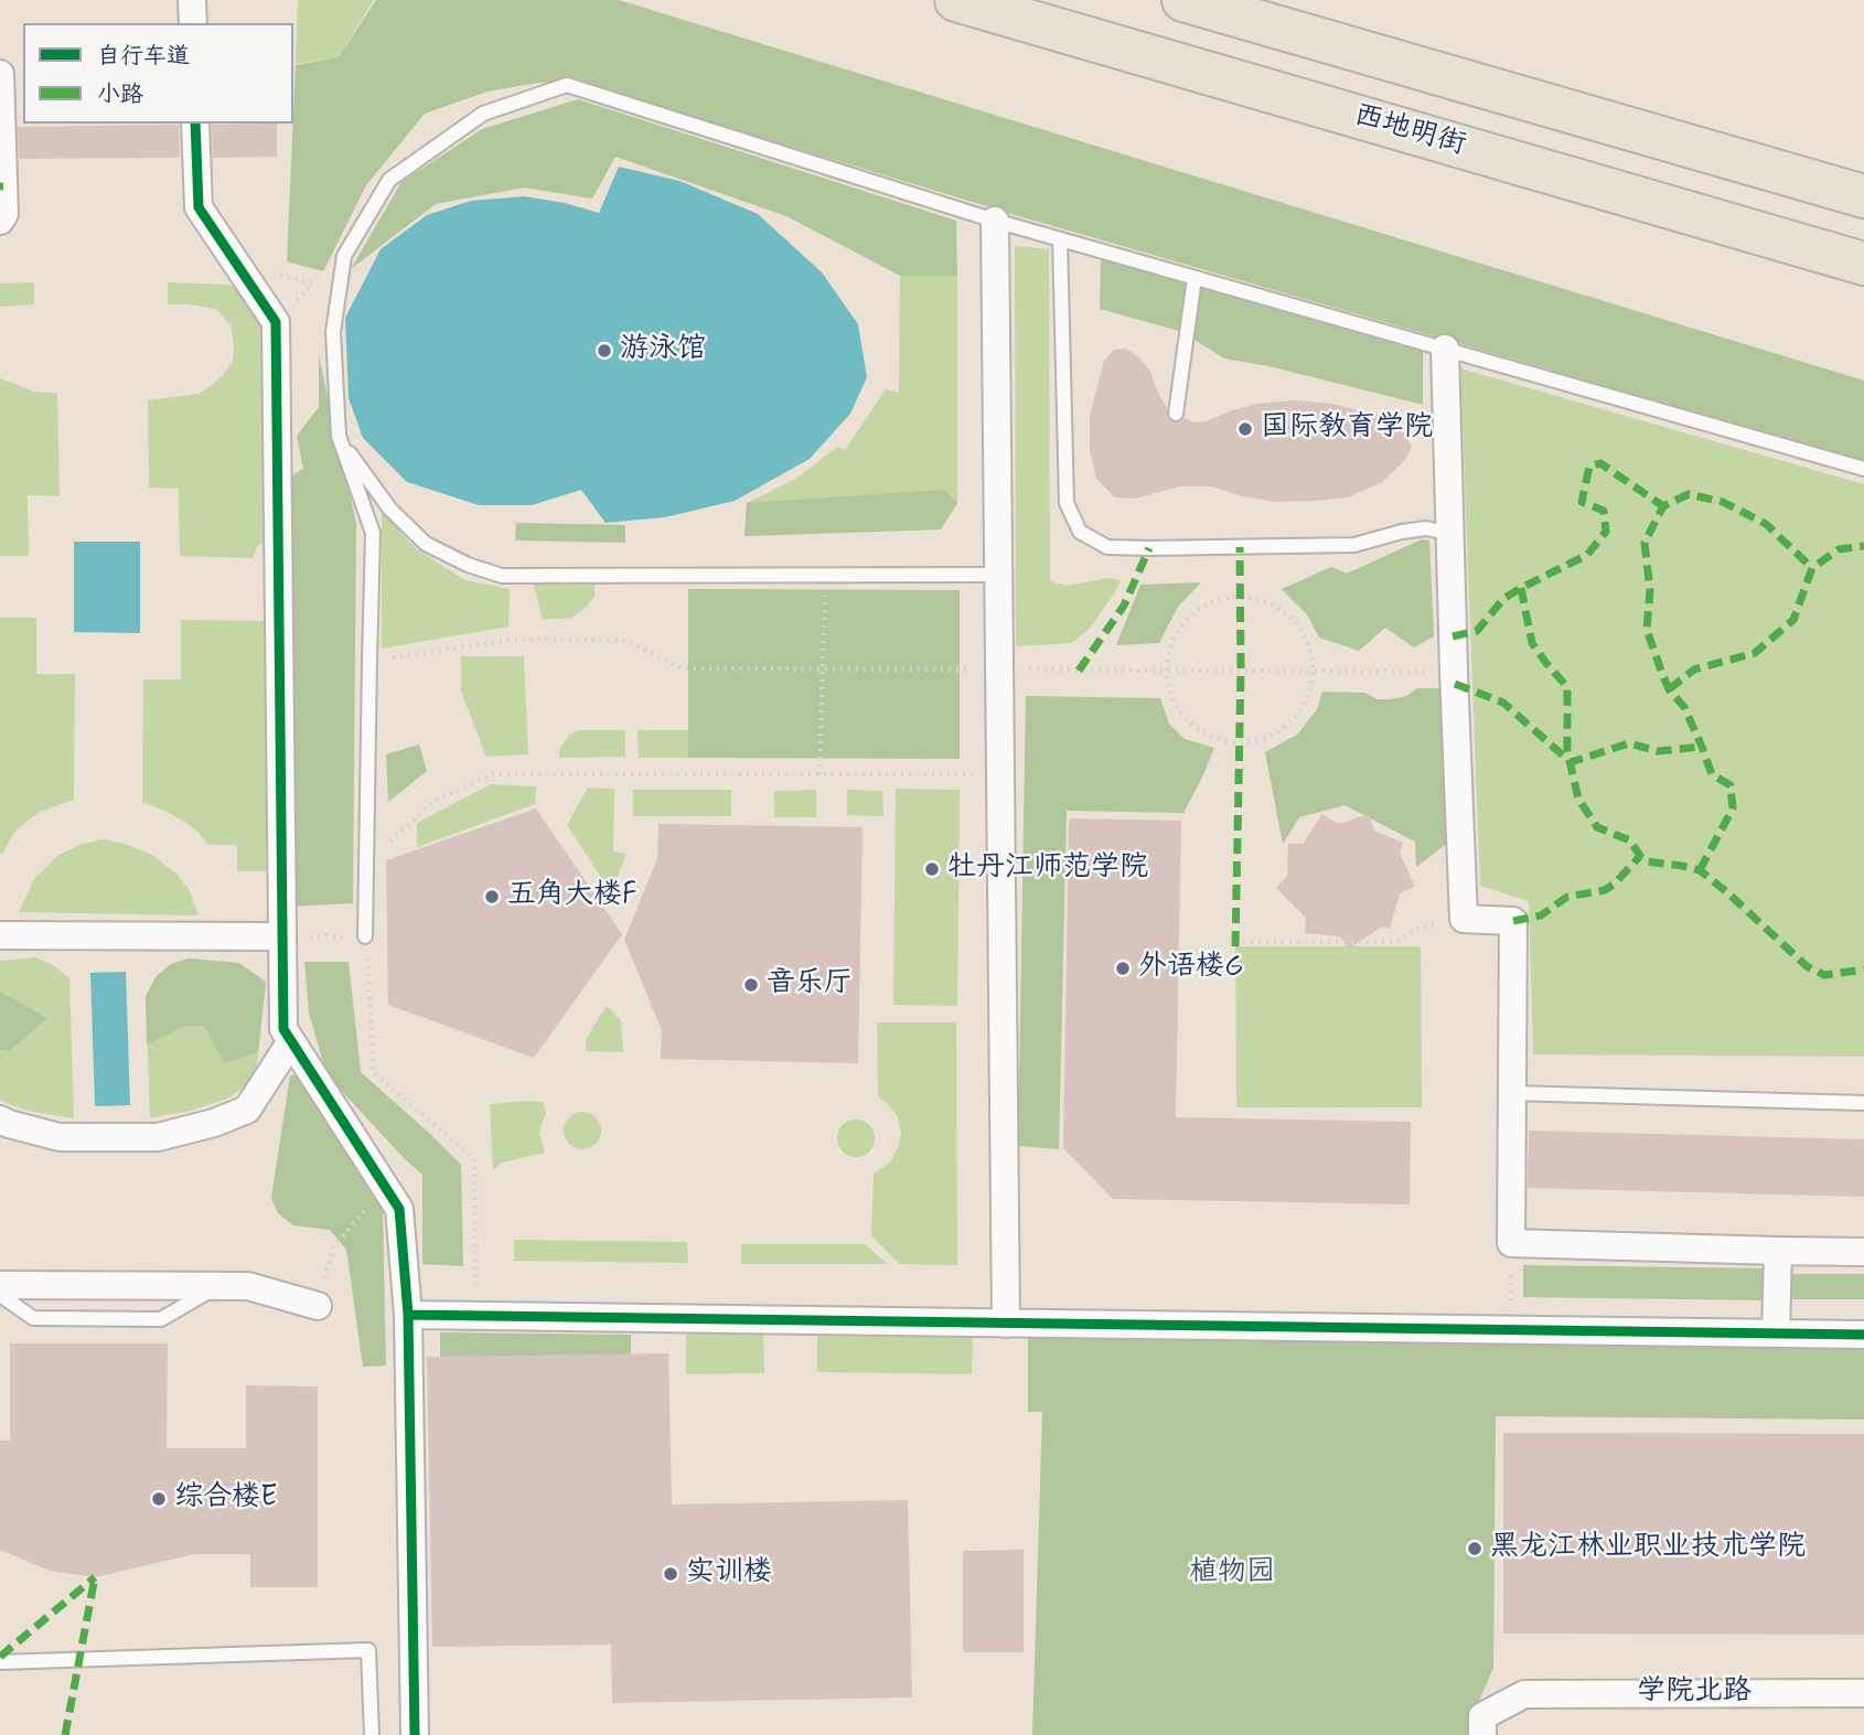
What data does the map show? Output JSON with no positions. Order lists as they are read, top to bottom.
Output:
{
  "streets": {
    "highway": ["西地明街"],
    "street": ["学院北路"]
  },
  "parks": ["植物园"],
  "places": [
    "游泳馆",
    "国际教育学院",
    "牡丹江师范学院",
    "五角大楼F",
    "外语楼G",
    "音乐厅",
    "综合楼E",
    "黑龙江林业职业技术学院",
    "实训楼"
  ],
  "legend": ["自行车道", "小路"]
}
